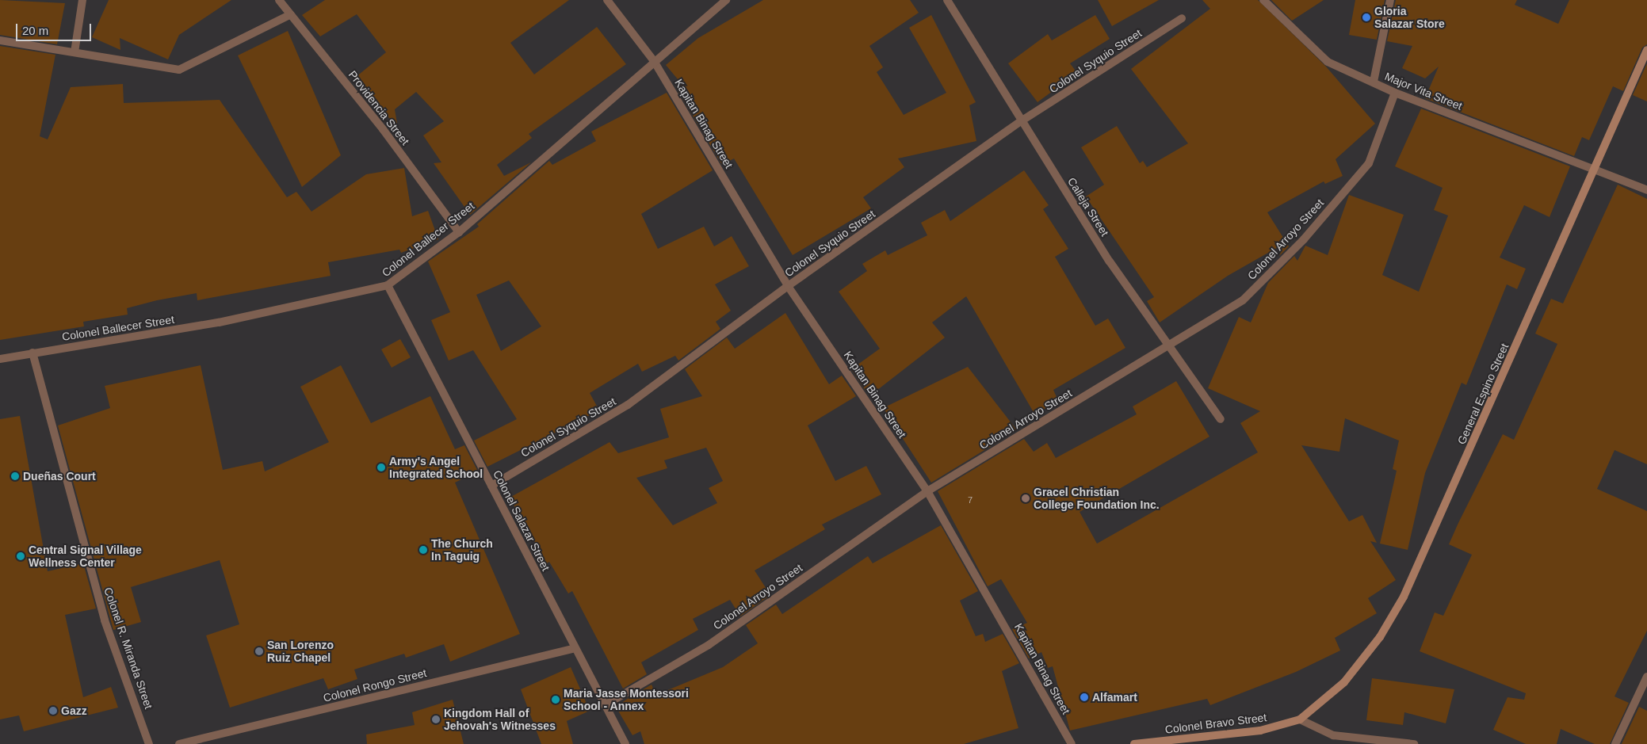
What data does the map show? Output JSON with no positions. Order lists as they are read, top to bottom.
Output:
{
  "streets": {
    "main road": ["General Espino Street", "Colonel Bravo Street"],
    "street": [
      "Colonel Syquio Street",
      "Major Vita Street",
      "Providencia Street",
      "Kapitan Binag Street",
      "Calleja Street",
      "Colonel Ballecer Street",
      "Colonel Arroyo Street",
      "Colonel Salazar Street",
      "Colonel R. Miranda Street",
      "Colonel Rongo Street"
    ]
  },
  "crossings": [
    ["Colonel Syquio Street", "Kapitan Binag Street"],
    ["Colonel Syquio Street", "Calleja Street"],
    ["Colonel Syquio Street", "Colonel Salazar Street"],
    ["Major Vita Street", "Colonel Arroyo Street"],
    ["Major Vita Street", "General Espino Street"],
    ["Providencia Street", "Colonel Ballecer Street"],
    ["Kapitan Binag Street", "Colonel Ballecer Street"],
    ["Kapitan Binag Street", "Colonel Arroyo Street"],
    ["Calleja Street", "Colonel Arroyo Street"],
    ["Colonel Ballecer Street", "Colonel Salazar Street"],
    ["Colonel Ballecer Street", "Colonel R. Miranda Street"],
    ["Colonel Arroyo Street", "Colonel Salazar Street"],
    ["General Espino Street", "Colonel Bravo Street"],
    ["Colonel Salazar Street", "Colonel Rongo Street"]
  ],
  "places": [
    "Gloria Salazar Store",
    "Army's Angel Integrated School",
    "Dueñas Court",
    "Gracel Christian College Foundation Inc.",
    "The Church In Taguig",
    "Central Signal Village Wellness Center",
    "San Lorenzo Ruiz Chapel",
    "Alfamart",
    "Maria Jasse Montessori School - Annex",
    "Gazz",
    "Kingdom Hall of Jehovah's Witnesses"
  ],
  "house_numbers": ["7"],
  "scale_bar": "20 m"
}
